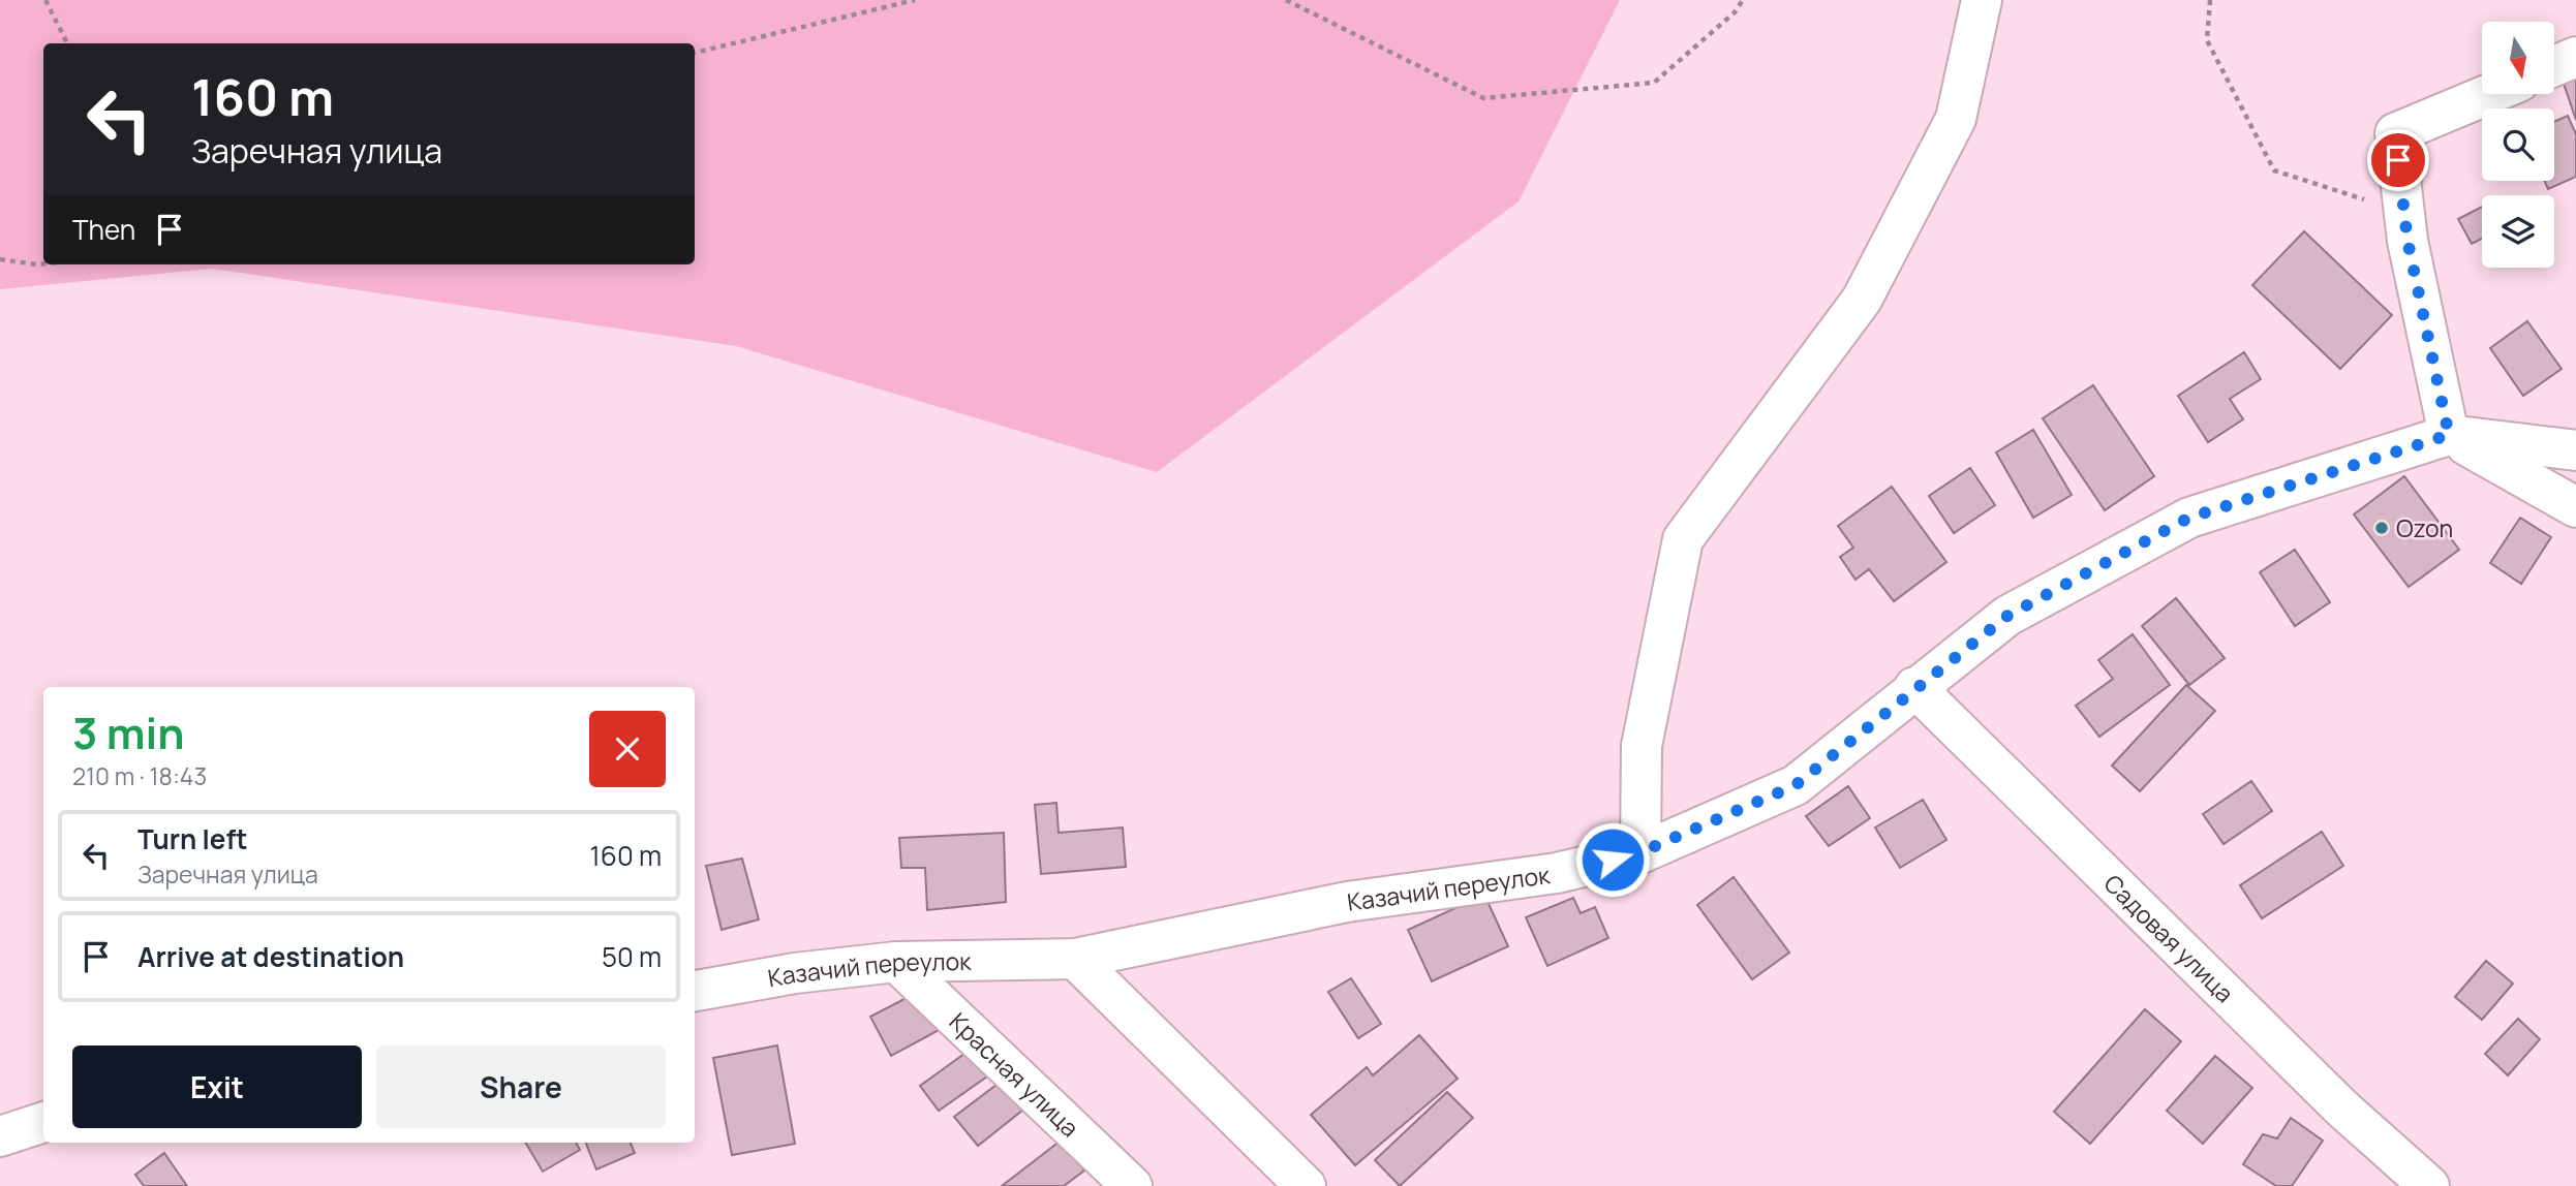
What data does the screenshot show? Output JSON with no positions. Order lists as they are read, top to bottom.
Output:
{
  "streets": {
    "street": ["Казачий переулок", "Садовая улица", "Красная улица"]
  },
  "crossings": [
    ["Казачий переулок", "Садовая улица"],
    ["Казачий переулок", "Красная улица"]
  ],
  "places": ["Ozon"],
  "north": "bottom",
  "page": {
    "turn": ["160 m", "Заречная улица"],
    "then": "Then",
    "heading": ["3 min", "210 m · 18:43"],
    "list": [
      {
        "name": "Turn left",
        "note": "Заречная улица",
        "value": "160 m"
      },
      {
        "name": "Arrive at destination",
        "value": "50 m"
      }
    ],
    "buttons": ["Exit", "Share"]
  }
}
